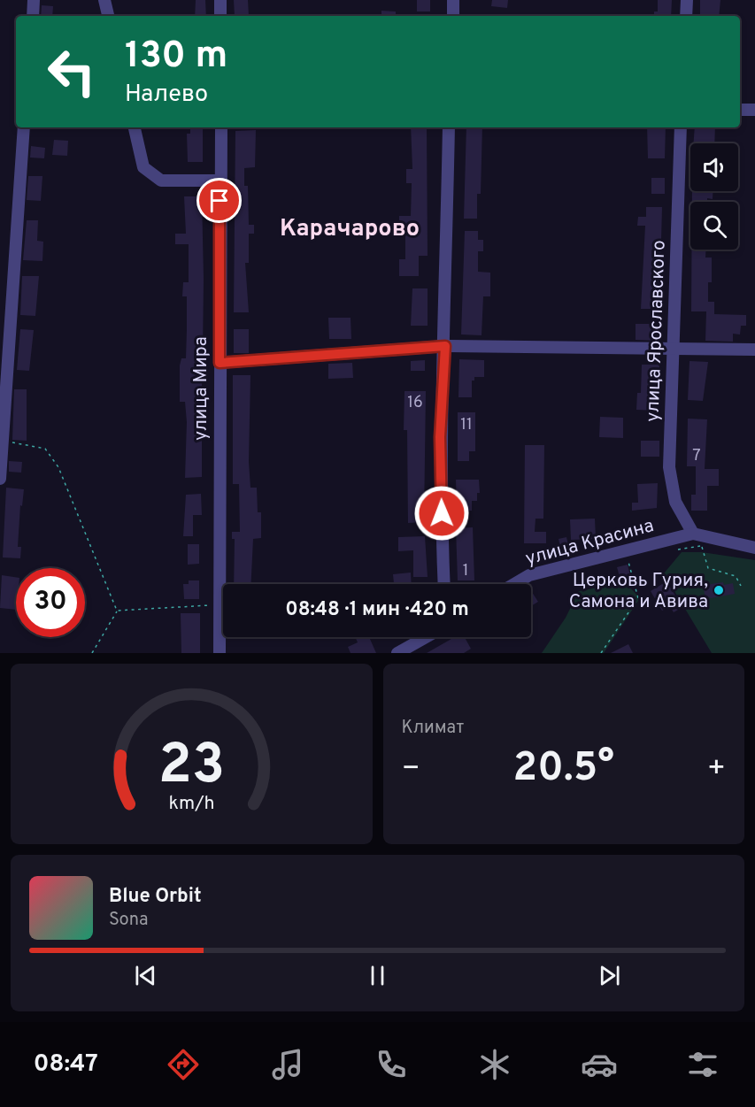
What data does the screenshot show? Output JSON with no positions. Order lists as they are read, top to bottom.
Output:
{
  "streets": {
    "street": ["улица Ярославского", "улица Мира", "улица Красина"]
  },
  "crossings": [
    ["улица Ярославского", "улица Красина"]
  ],
  "districts": ["Карачарово"],
  "places": ["Церковь Гурия, Самона и Авива"],
  "house_numbers": [
    "16",
    "11",
    "7",
    "1"
  ],
  "page": {
    "turn": ["130 m", "Налево"],
    "limit": "30",
    "trip": "08:48 · 1 мин · 420 m",
    "tile": "Климат",
    "heat": ["−", "20.5°", "+"],
    "song": ["Blue Orbit", "Sona"],
    "tabs": "08:47",
    "gauge": ["23", "km/h"]
  }
}
